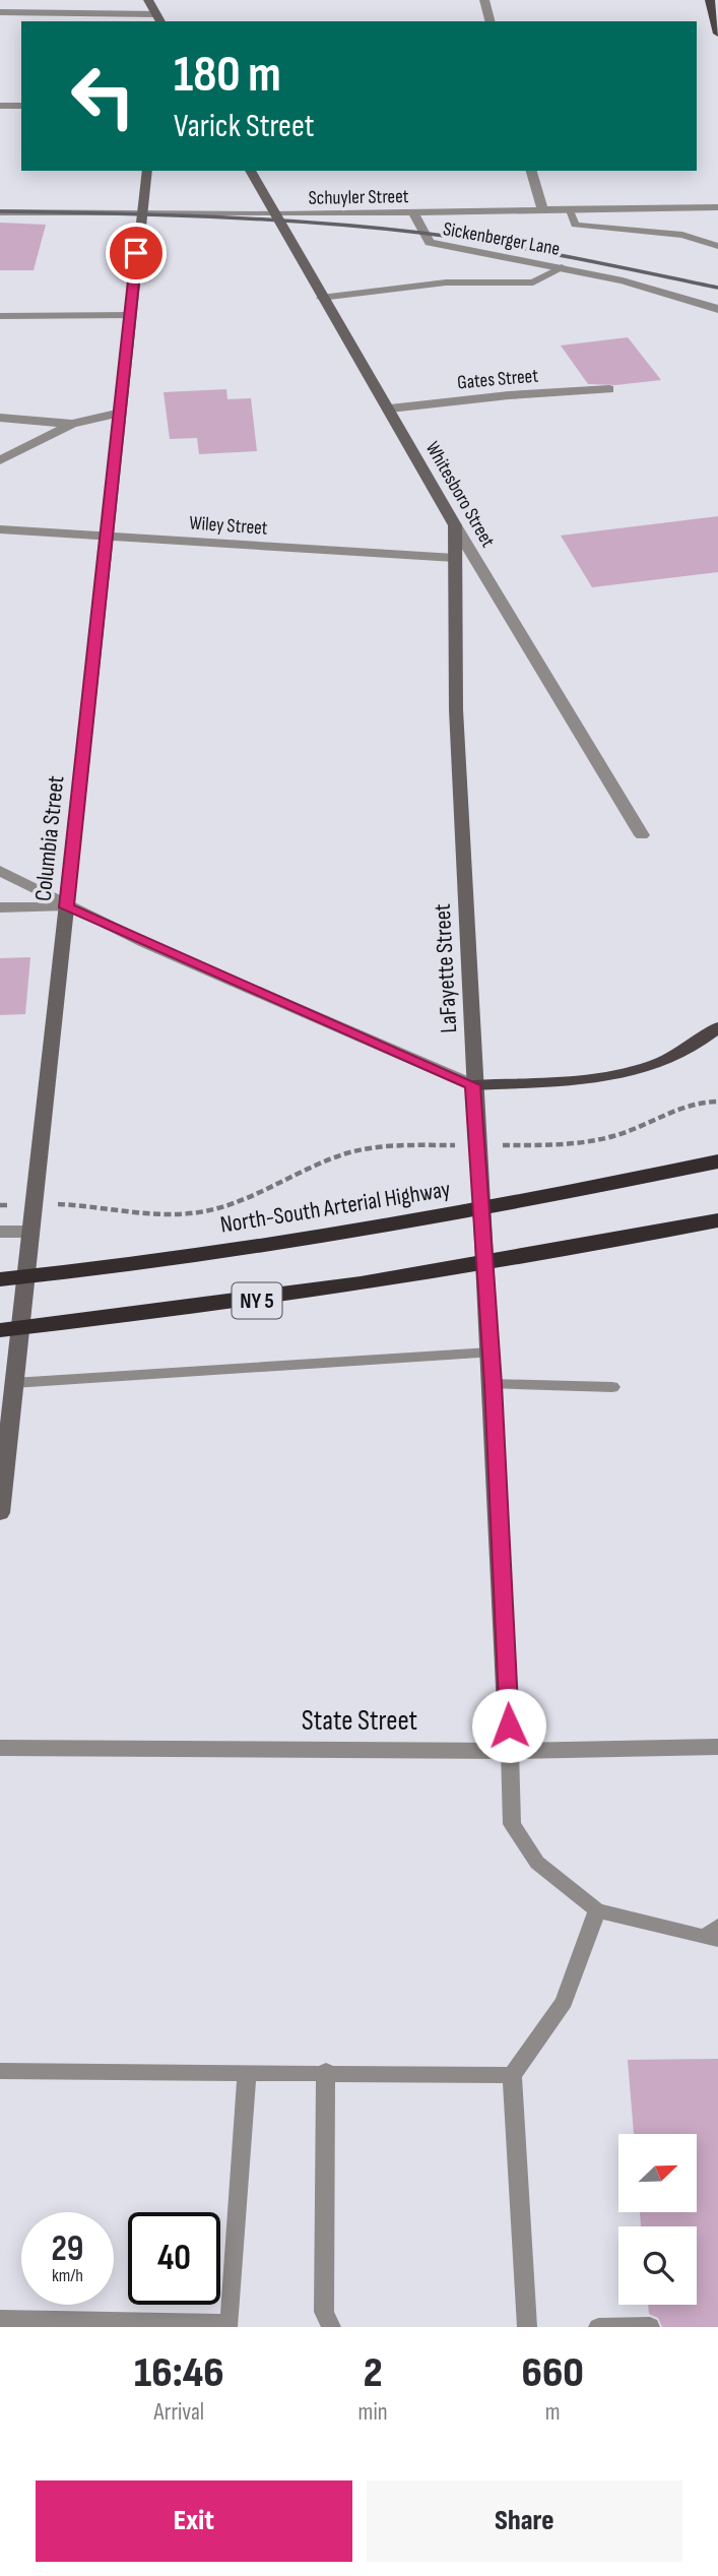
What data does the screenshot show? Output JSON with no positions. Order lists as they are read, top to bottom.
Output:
{
  "streets": {
    "highway": ["North-South Arterial Highway", "NY 5"],
    "street": [
      "Schuyler Street",
      "Sickenberger Lane",
      "Gates Street",
      "Whitesboro Street",
      "Wiley Street",
      "Columbia Street",
      "LaFayette Street",
      "State Street"
    ]
  },
  "crossings": [
    ["Schuyler Street", "Sickenberger Lane"],
    ["Schuyler Street", "Whitesboro Street"],
    ["Schuyler Street", "Columbia Street"],
    ["Gates Street", "Whitesboro Street"],
    ["Whitesboro Street", "LaFayette Street"],
    ["Wiley Street", "Columbia Street"],
    ["Wiley Street", "LaFayette Street"],
    ["LaFayette Street", "State Street"]
  ],
  "north": "top right",
  "page": {
    "turn": ["180 m", "Varick Street"],
    "speed": "29 km/h",
    "limit": "40",
    "eta": [
      "16:46",
      "Arrival",
      "2",
      "min",
      "660",
      "m"
    ],
    "buttons": ["Exit", "Share"]
  }
}
